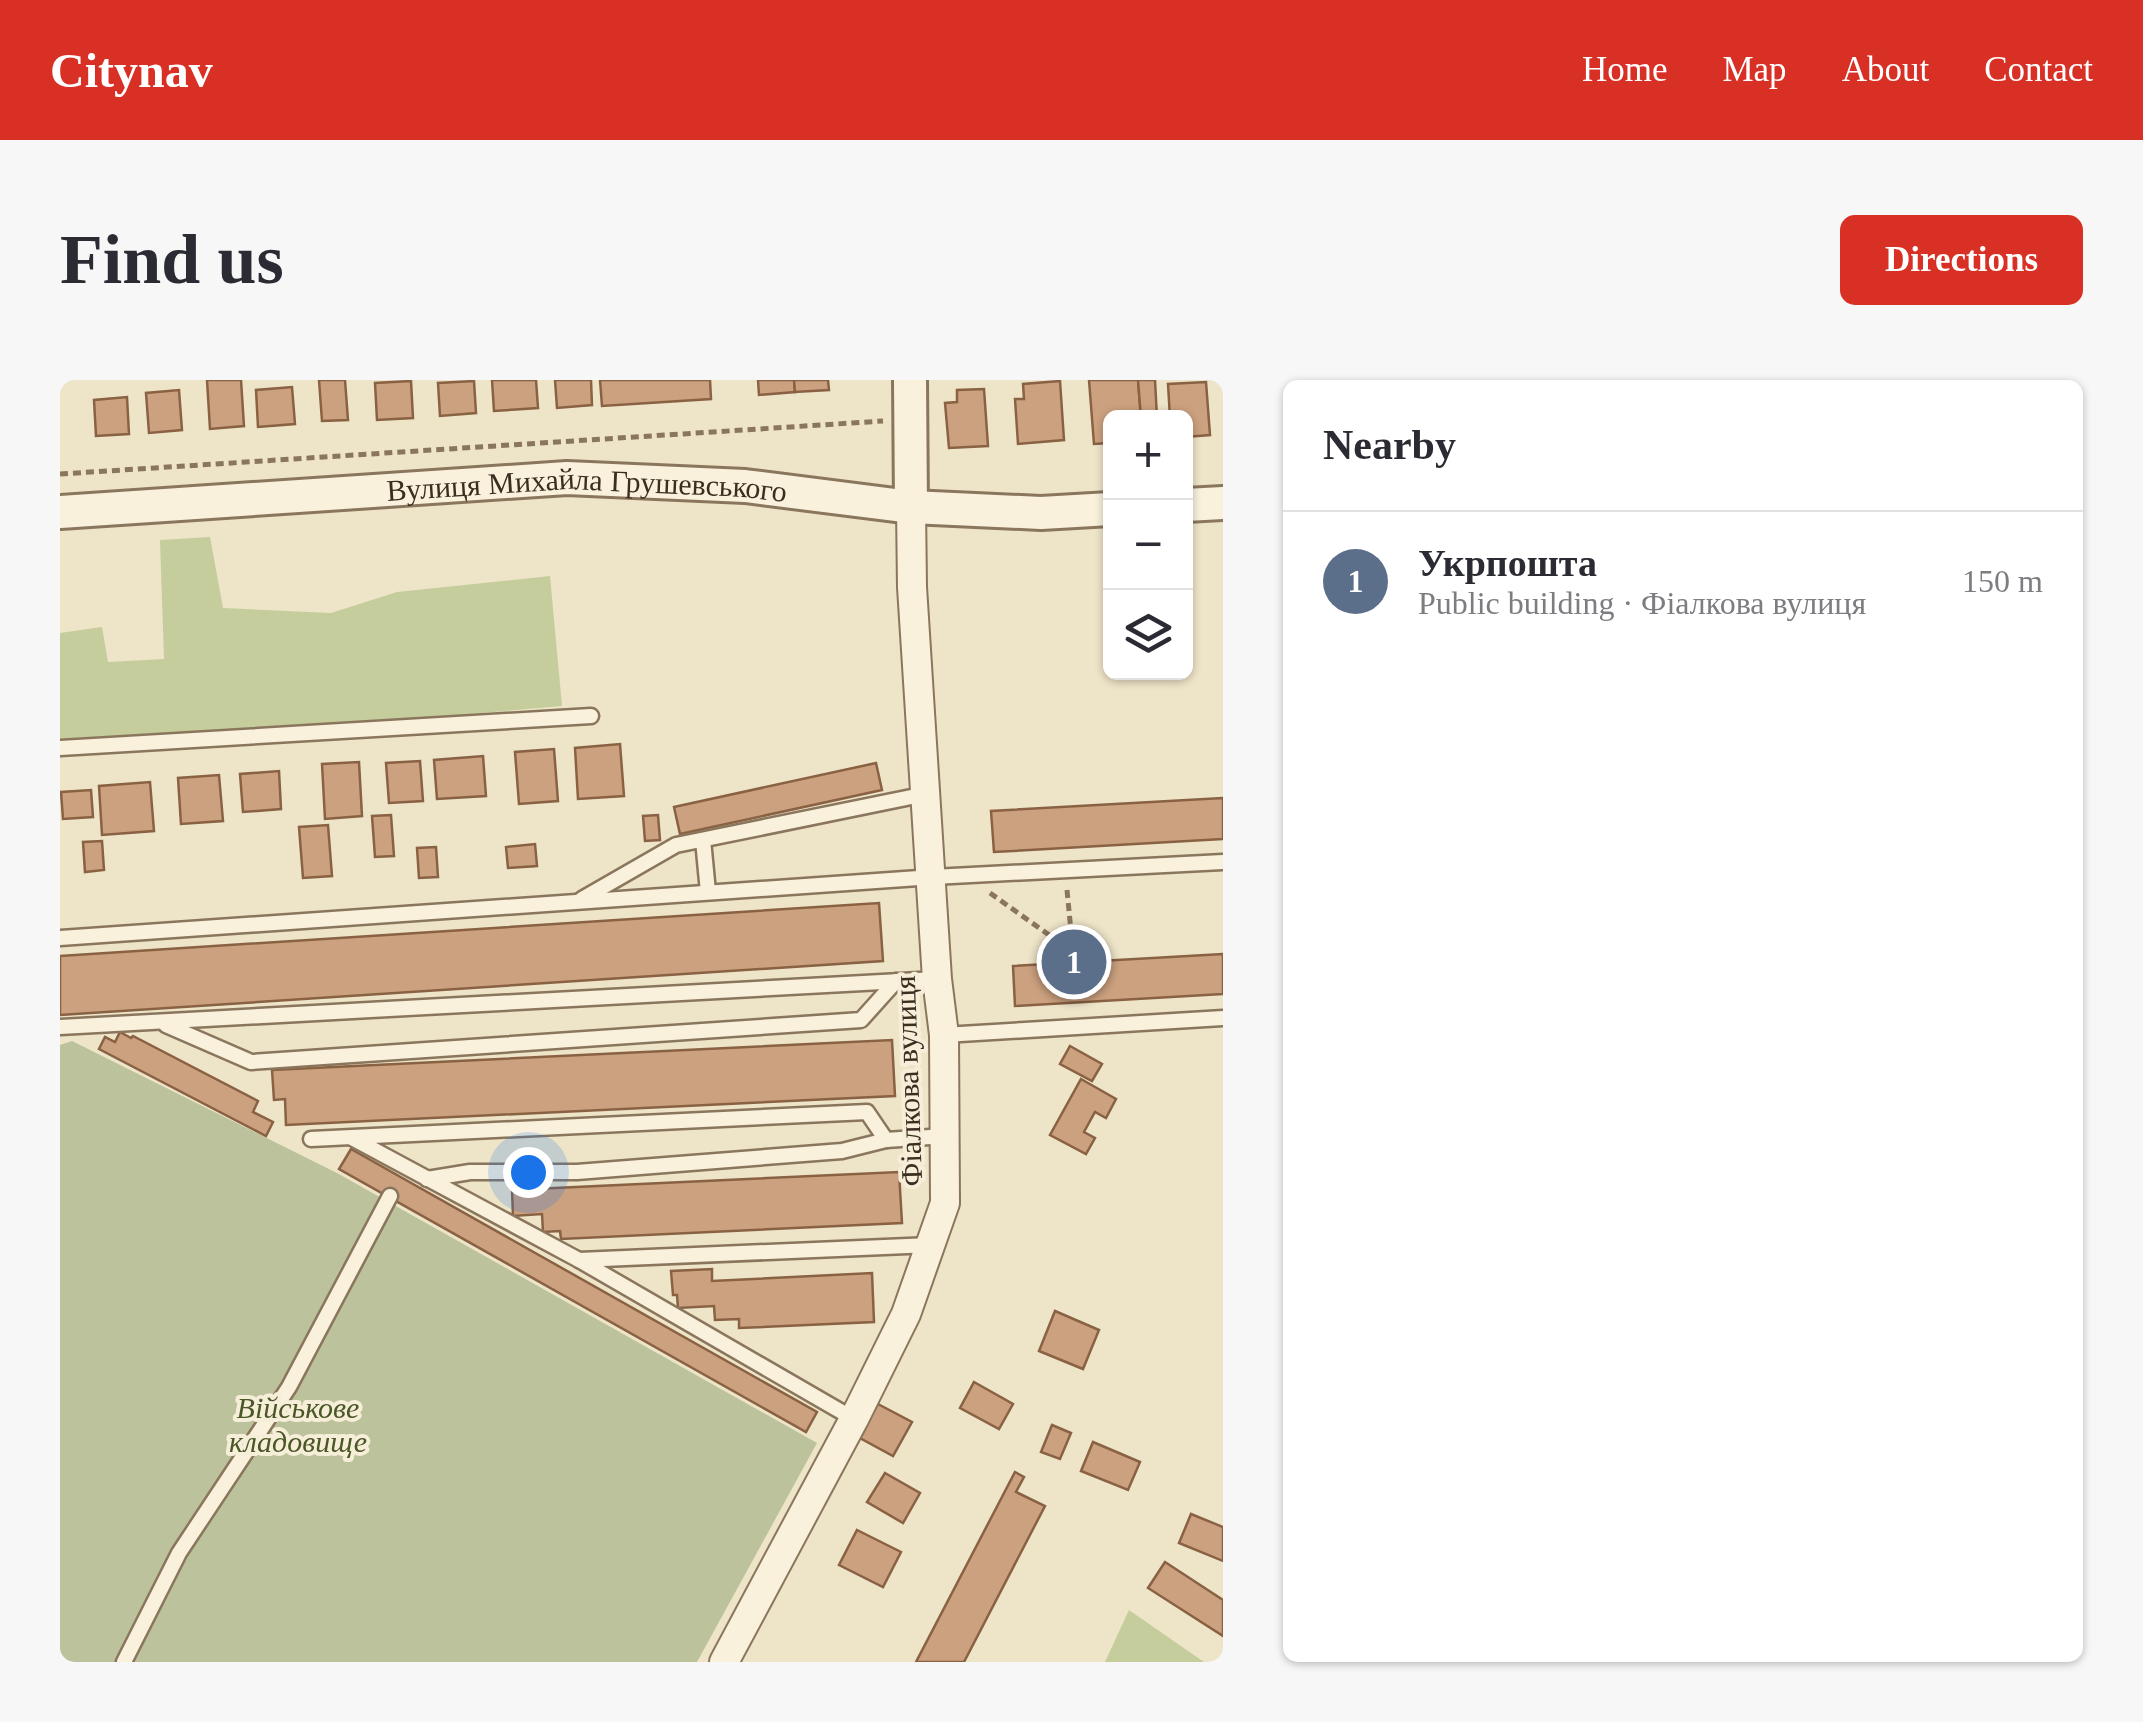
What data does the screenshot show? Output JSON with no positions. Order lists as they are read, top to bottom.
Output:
{
  "streets": {
    "street": ["Вулиця Михайла Грушевського", "Фіалкова вулиця"]
  },
  "crossings": [
    ["Вулиця Михайла Грушевського", "Фіалкова вулиця"]
  ],
  "parks": ["Військове кладовище"],
  "page": {
    "header": "Citynav",
    "nav": [
      "Home",
      "Map",
      "About",
      "Contact"
    ],
    "buttons": "Directions",
    "title": "Find us",
    "heading": "Nearby",
    "map_buttons": ["+", "−"],
    "list": [
      {
        "mark": "1",
        "name": "Укрпошта",
        "note": "Public building · Фіалкова вулиця",
        "value": "150 m"
      }
    ],
    "pins": "1"
  }
}
